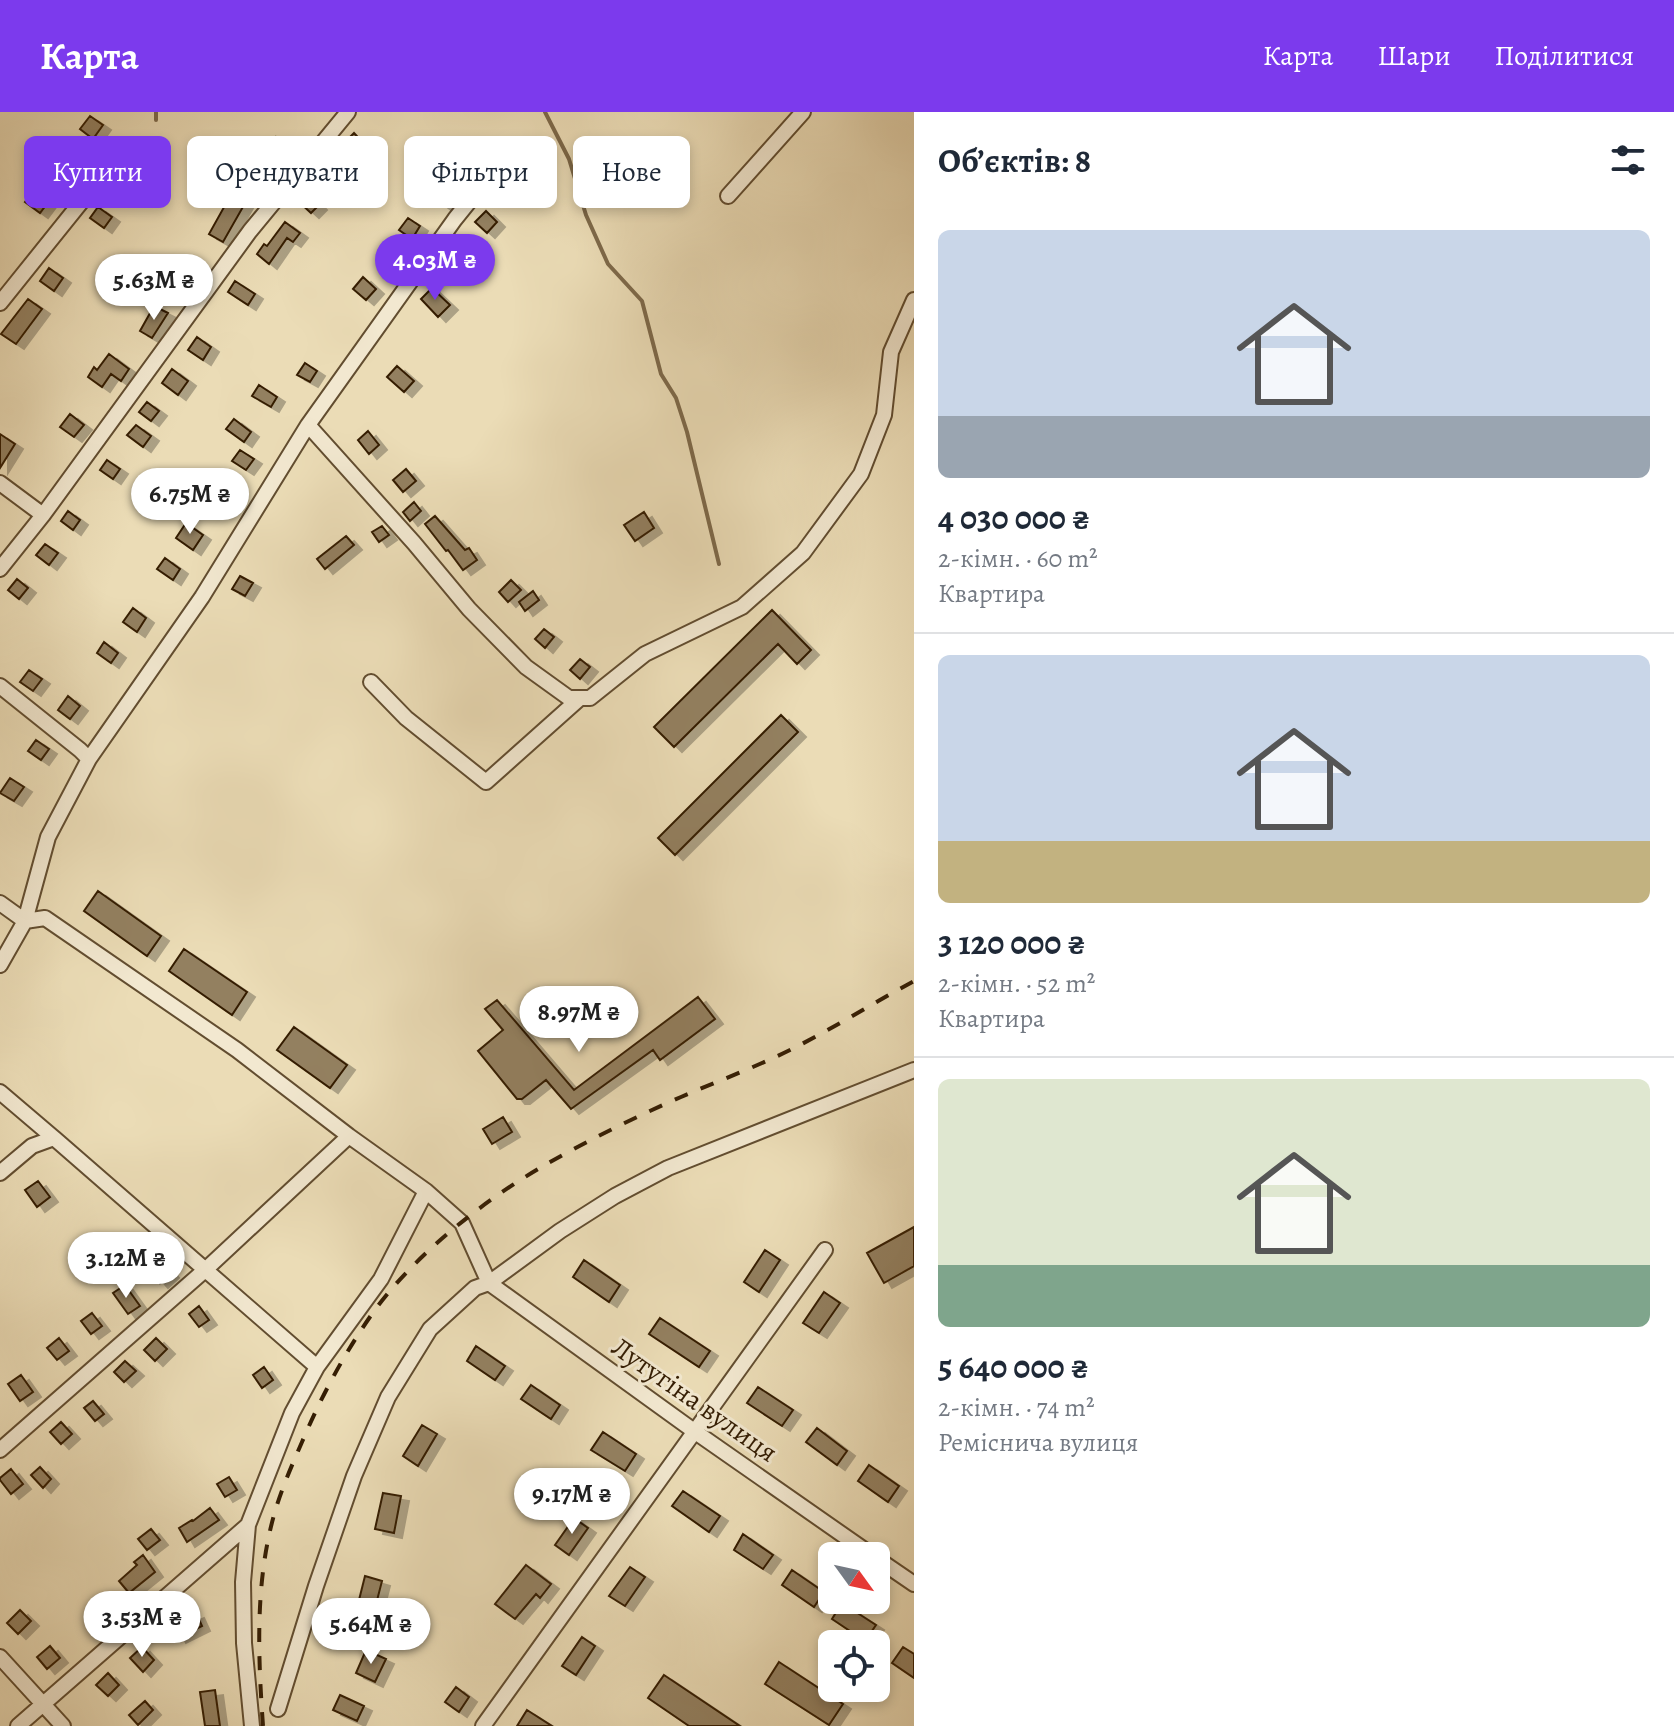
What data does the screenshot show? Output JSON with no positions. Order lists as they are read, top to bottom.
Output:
{
  "streets": {
    "street": ["Лутугіна вулиця"]
  },
  "north": "bottom right",
  "page": {
    "header": "Карта",
    "nav": ["Карта", "Шари", "Поділитися"],
    "heading": "Об’єктів: 8",
    "chip": [
      "Купити",
      "Орендувати",
      "Фільтри",
      "Нове"
    ],
    "list": [
      {
        "name": "4 030 000 ₴",
        "note": "2-кімн. · 60 m² · Квартира"
      },
      {
        "name": "3 120 000 ₴",
        "note": "2-кімн. · 52 m² · Квартира"
      },
      {
        "name": "5 640 000 ₴",
        "note": "2-кімн. · 74 m² · Реміснича вулиця"
      }
    ],
    "price": [
      "4.03M ₴",
      "5.63M ₴",
      "6.75M ₴",
      "8.97M ₴",
      "3.12M ₴",
      "9.17M ₴",
      "3.53M ₴",
      "5.64M ₴"
    ]
  }
}
